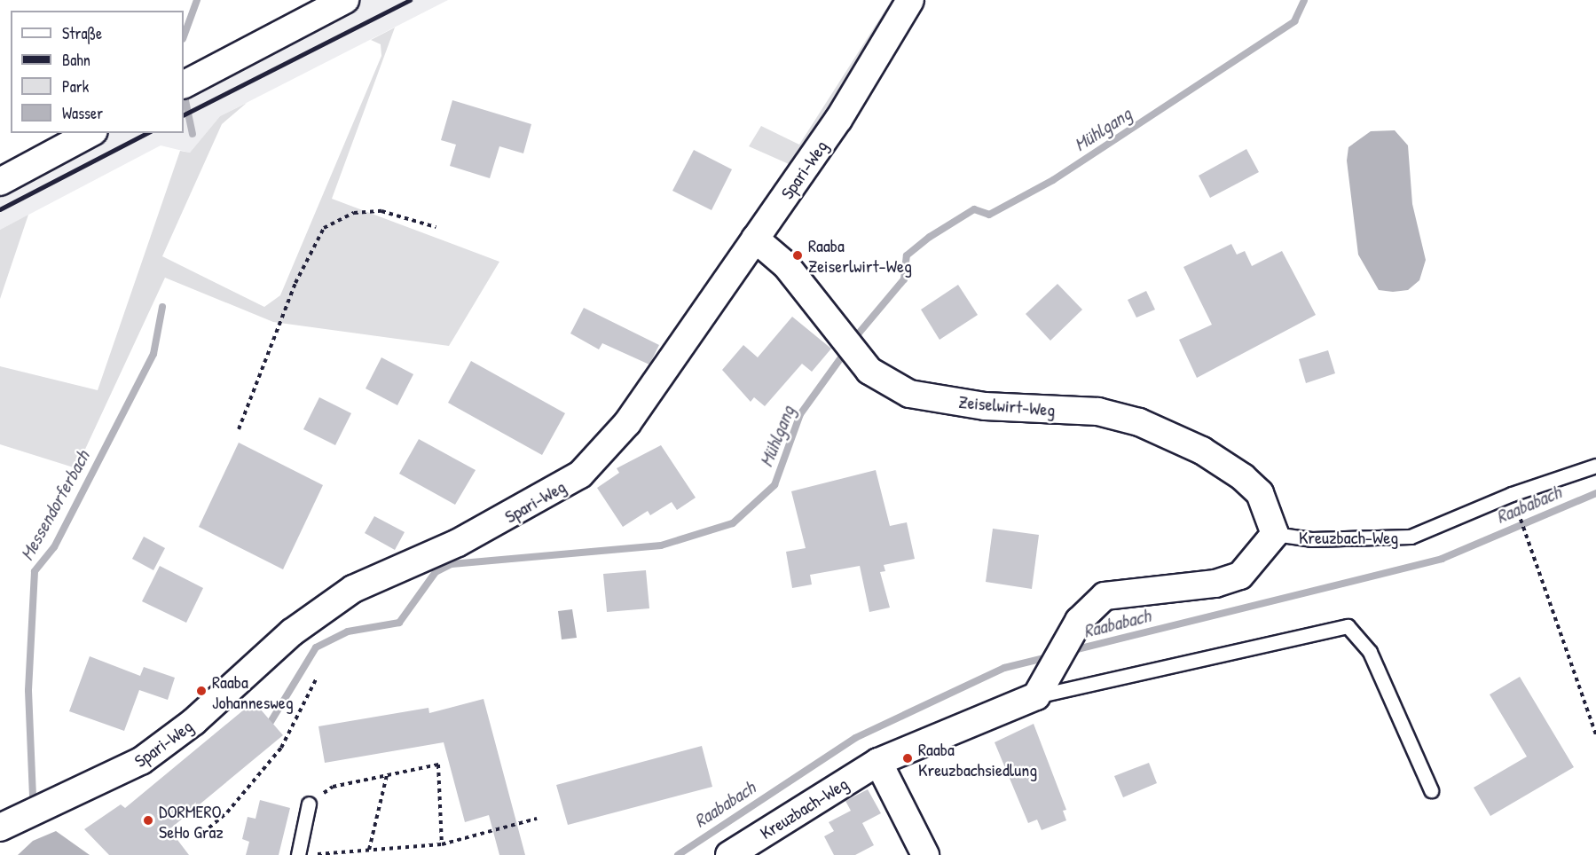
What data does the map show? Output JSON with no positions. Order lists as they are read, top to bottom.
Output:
{
  "streets": {
    "street": ["Spari-Weg", "Zeiselwirt-Weg", "Kreuzbach-Weg"]
  },
  "crossings": [
    ["Spari-Weg", "Zeiselwirt-Weg"],
    ["Zeiselwirt-Weg", "Kreuzbach-Weg"]
  ],
  "water": ["Mühlgang", "Raababach", "Messendorferbach"],
  "places": [
    "Raaba Zeiserlwirt-Weg",
    "Raaba Johannesweg",
    "Raaba Kreuzbachsiedlung",
    "DORMERO SeHo Graz"
  ],
  "legend": [
    "Straße",
    "Bahn",
    "Park",
    "Wasser"
  ]
}
